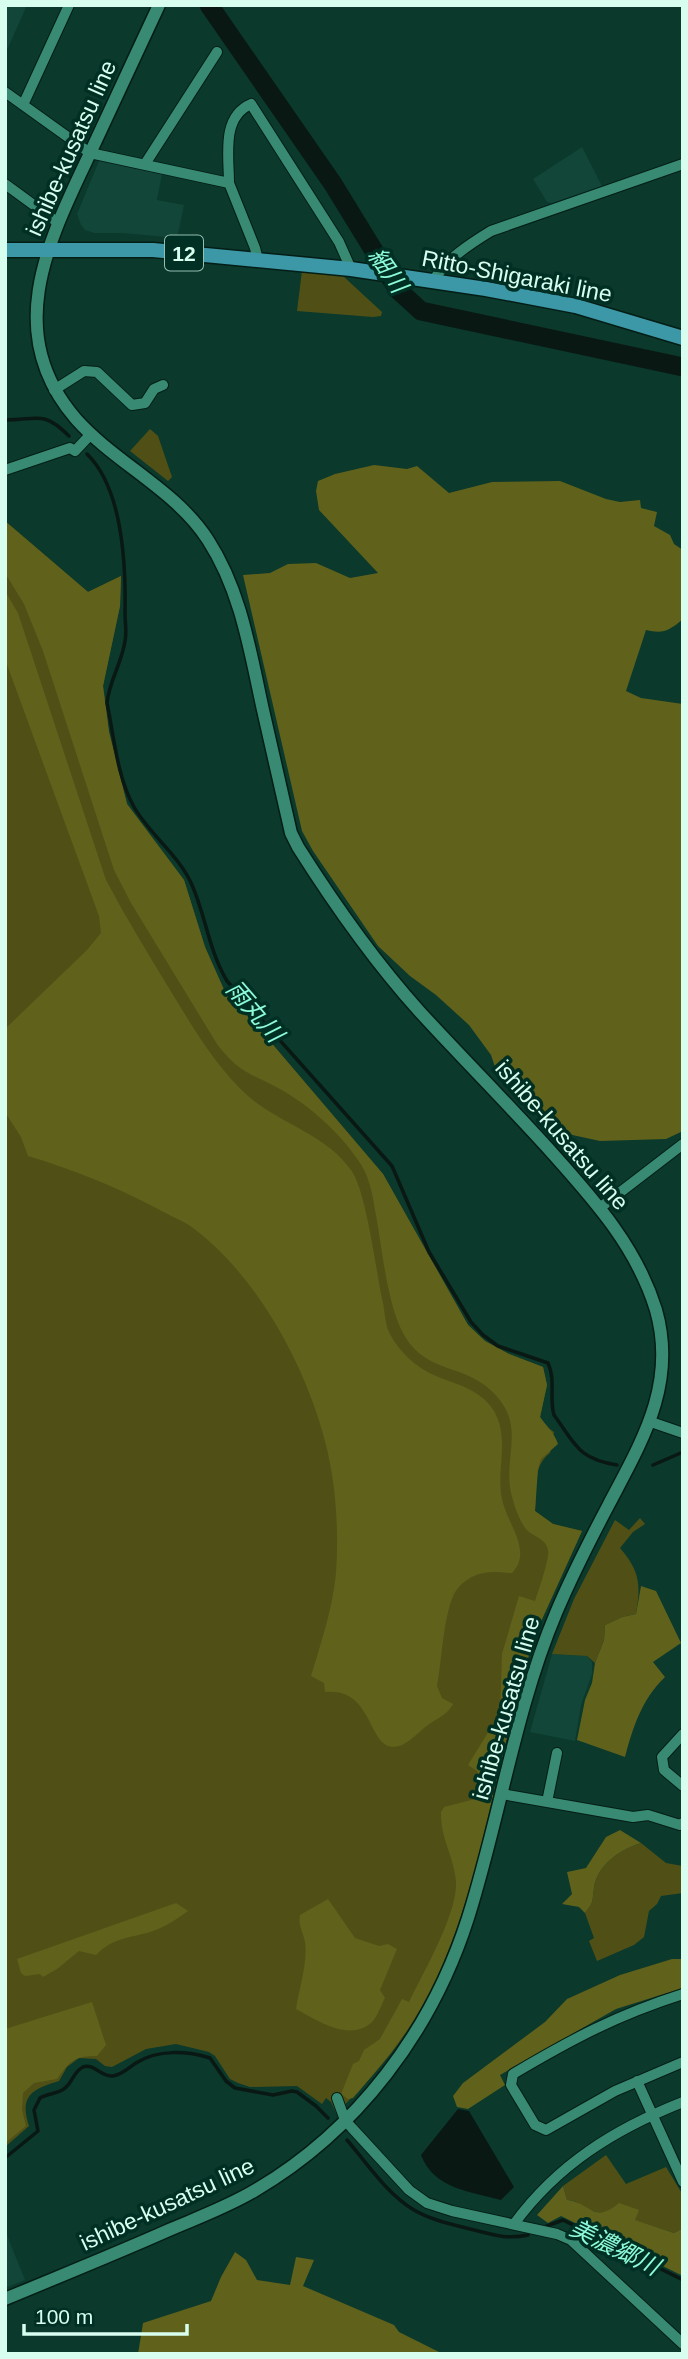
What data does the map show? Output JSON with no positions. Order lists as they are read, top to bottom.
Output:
{
  "streets": {
    "main road": ["ishibe-kusatsu line", "12", "Ritto-Shigaraki line"]
  },
  "crossings": [
    ["ishibe-kusatsu line", "Ritto-Shigaraki line"]
  ],
  "water": ["細川", "雨丸川", "美濃郷川"],
  "scale_bar": "100 m"
}
